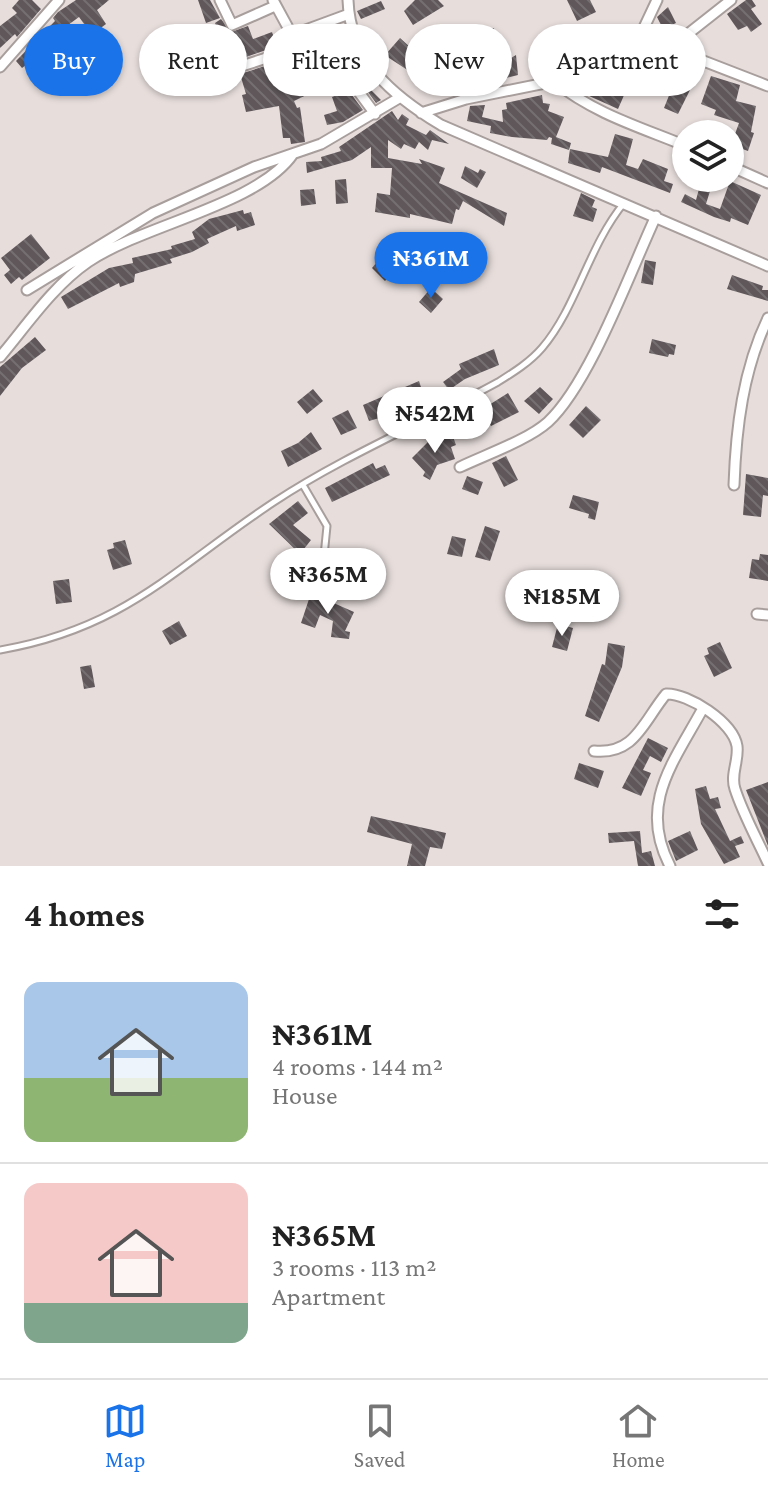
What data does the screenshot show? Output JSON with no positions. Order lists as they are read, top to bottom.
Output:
{
  "page": {
    "chip": [
      "Buy",
      "Rent",
      "Filters",
      "New",
      "Apartment"
    ],
    "price": [
      "₦361M",
      "₦542M",
      "₦365M",
      "₦185M"
    ],
    "heading": "4 homes",
    "list": [
      {
        "name": "₦361M",
        "note": "4 rooms · 144 m² · House"
      },
      {
        "name": "₦365M",
        "note": "3 rooms · 113 m² · Apartment"
      }
    ],
    "tabs": ["Map", "Saved", "Home"]
  }
}
